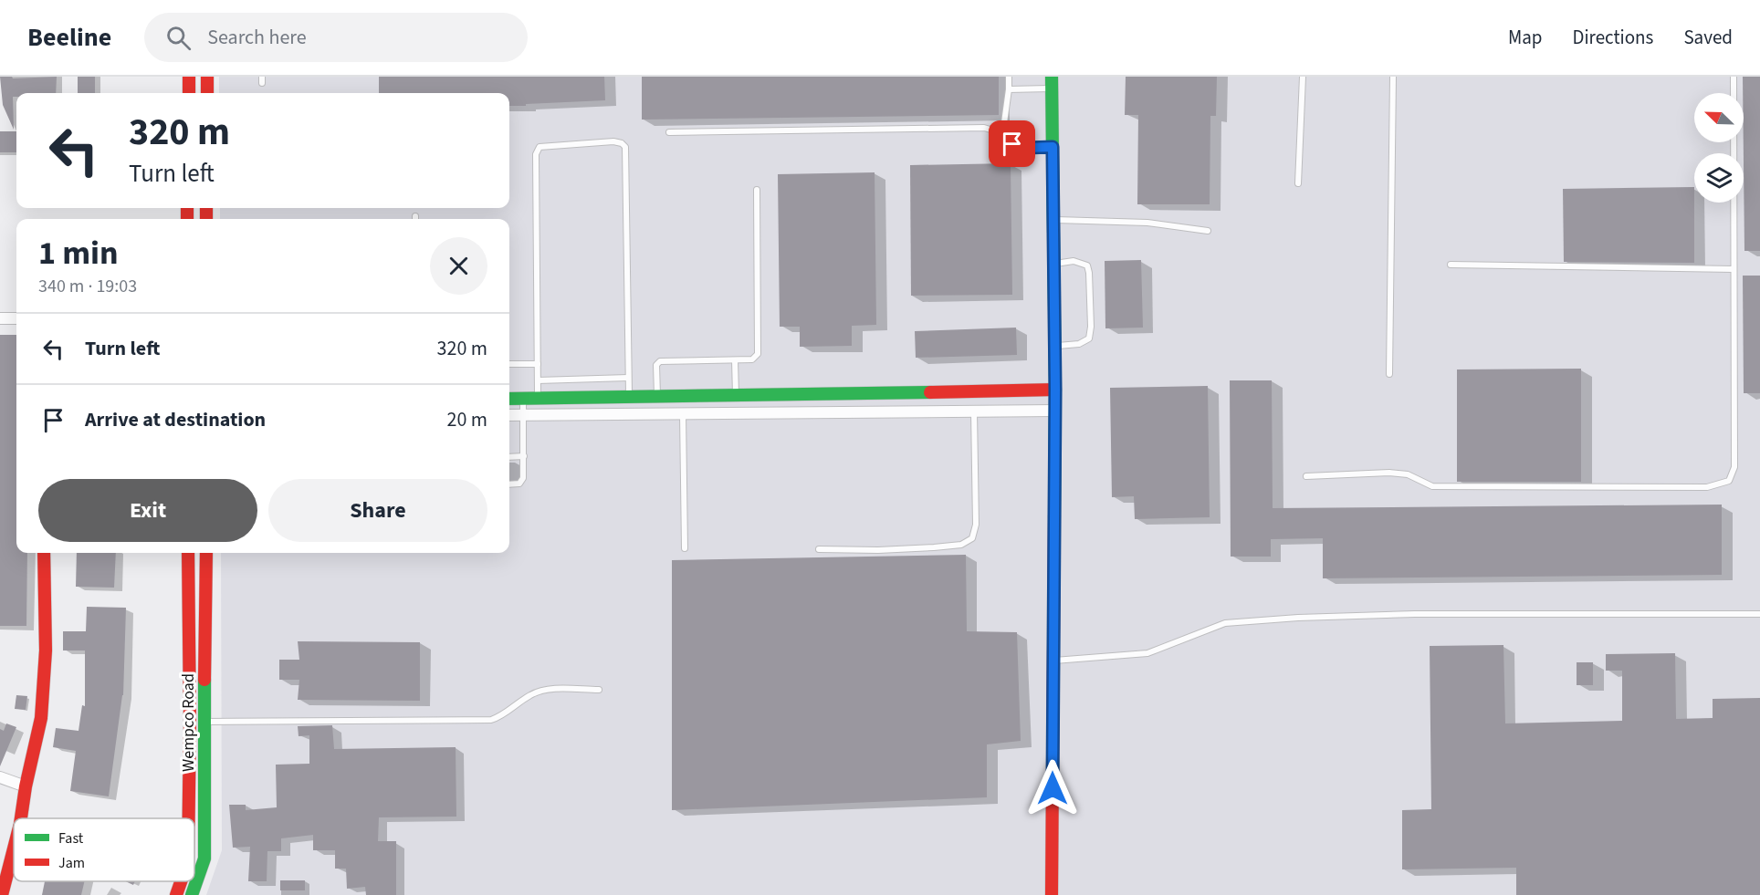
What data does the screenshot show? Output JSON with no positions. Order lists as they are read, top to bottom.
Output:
{
  "streets": {
    "street": ["Wempco Road"]
  },
  "legend": ["Fast", "Jam"],
  "north": "top left",
  "page": {
    "header": "Beeline",
    "search": "Search here",
    "nav": ["Map", "Directions", "Saved"],
    "turn": ["320 m", "Turn left"],
    "heading": ["1 min", "340 m · 19:03"],
    "list": [
      {
        "name": "Turn left",
        "value": "320 m"
      },
      {
        "name": "Arrive at destination",
        "value": "20 m"
      }
    ],
    "buttons": ["Exit", "Share"]
  }
}
